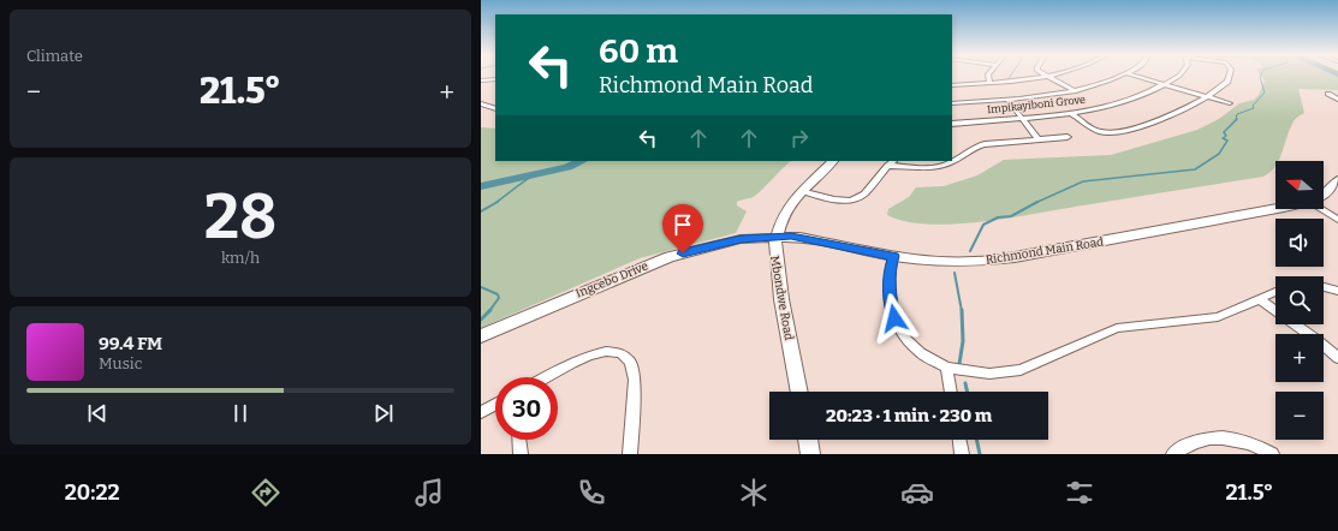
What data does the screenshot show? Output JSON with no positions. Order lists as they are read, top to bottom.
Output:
{
  "streets": {
    "main road": ["Richmond Main Road", "Ingcebo Drive", "Mbondwe Road"],
    "street": ["Impikayiboni Grove"]
  },
  "crossings": [
    ["Richmond Main Road", "Ingcebo Drive"],
    ["Richmond Main Road", "Mbondwe Road"],
    ["Ingcebo Drive", "Mbondwe Road"]
  ],
  "north": "left",
  "page": {
    "tile": [
      "Climate",
      ["28", "km/h"]
    ],
    "turn": ["60 m", "Richmond Main Road"],
    "heat": ["−", "21.5°", "+"],
    "map_buttons": ["+", "−"],
    "song": ["99.4 FM", "Music"],
    "limit": "30",
    "trip": "20:23 · 1 min · 230 m",
    "tabs": ["20:22", "21.5°"]
  }
}
